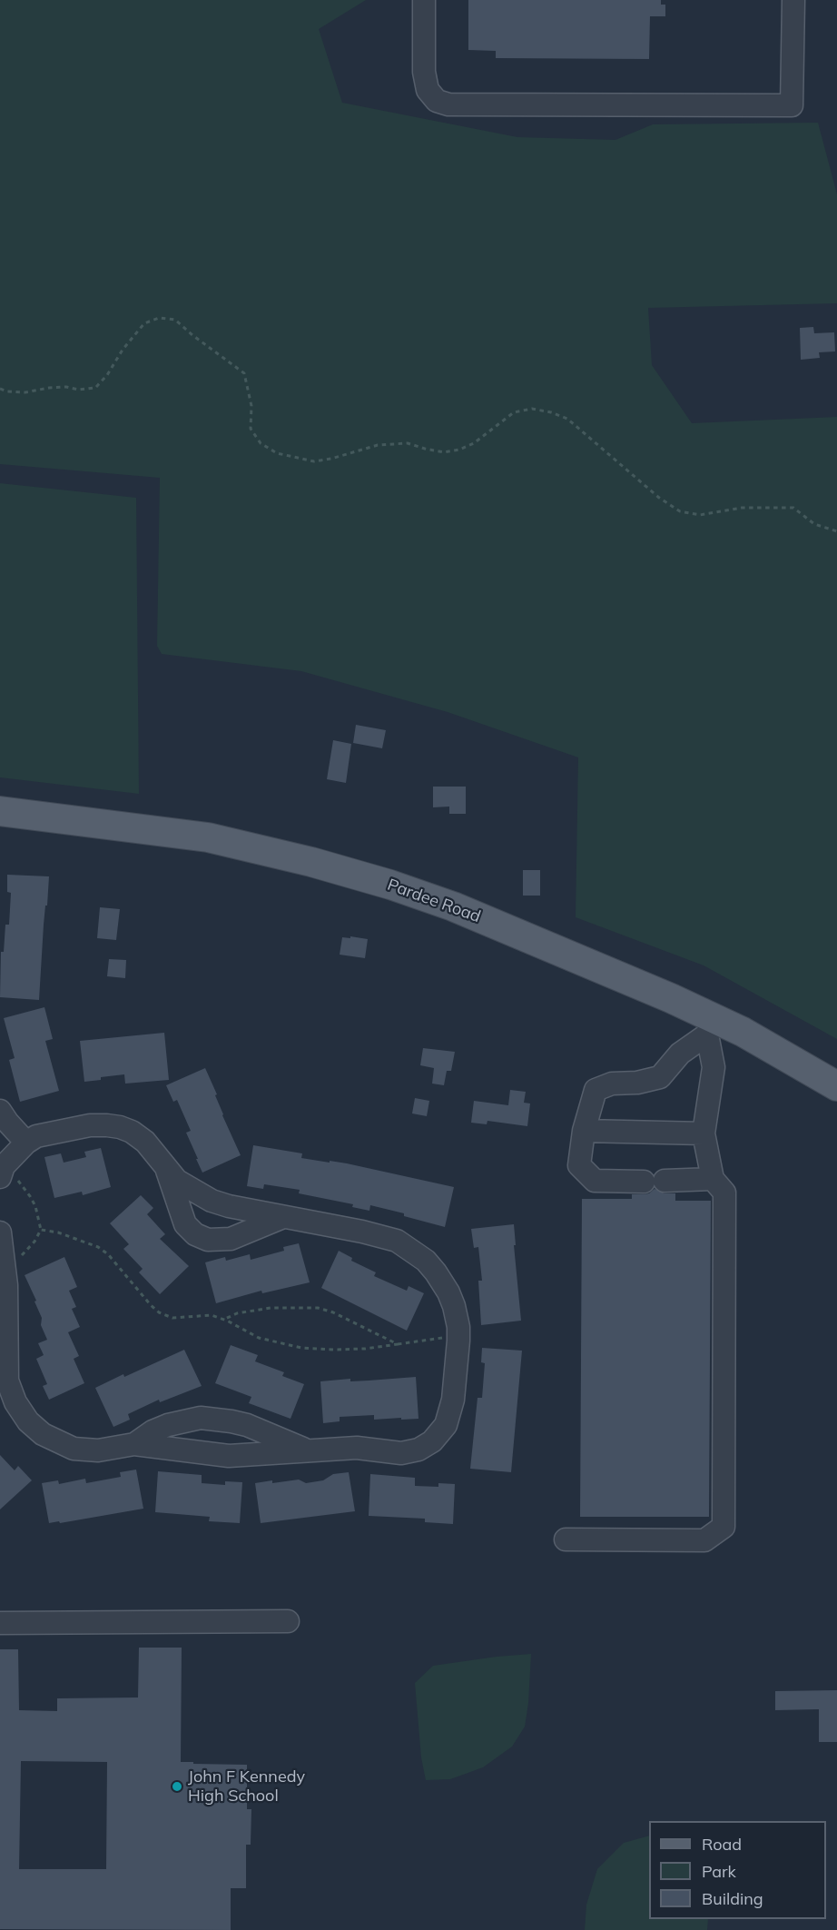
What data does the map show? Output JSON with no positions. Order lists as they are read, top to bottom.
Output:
{
  "streets": {
    "main road": ["Pardee Road"]
  },
  "places": ["John F Kennedy High School"],
  "legend": ["Road", "Park", "Building"]
}
